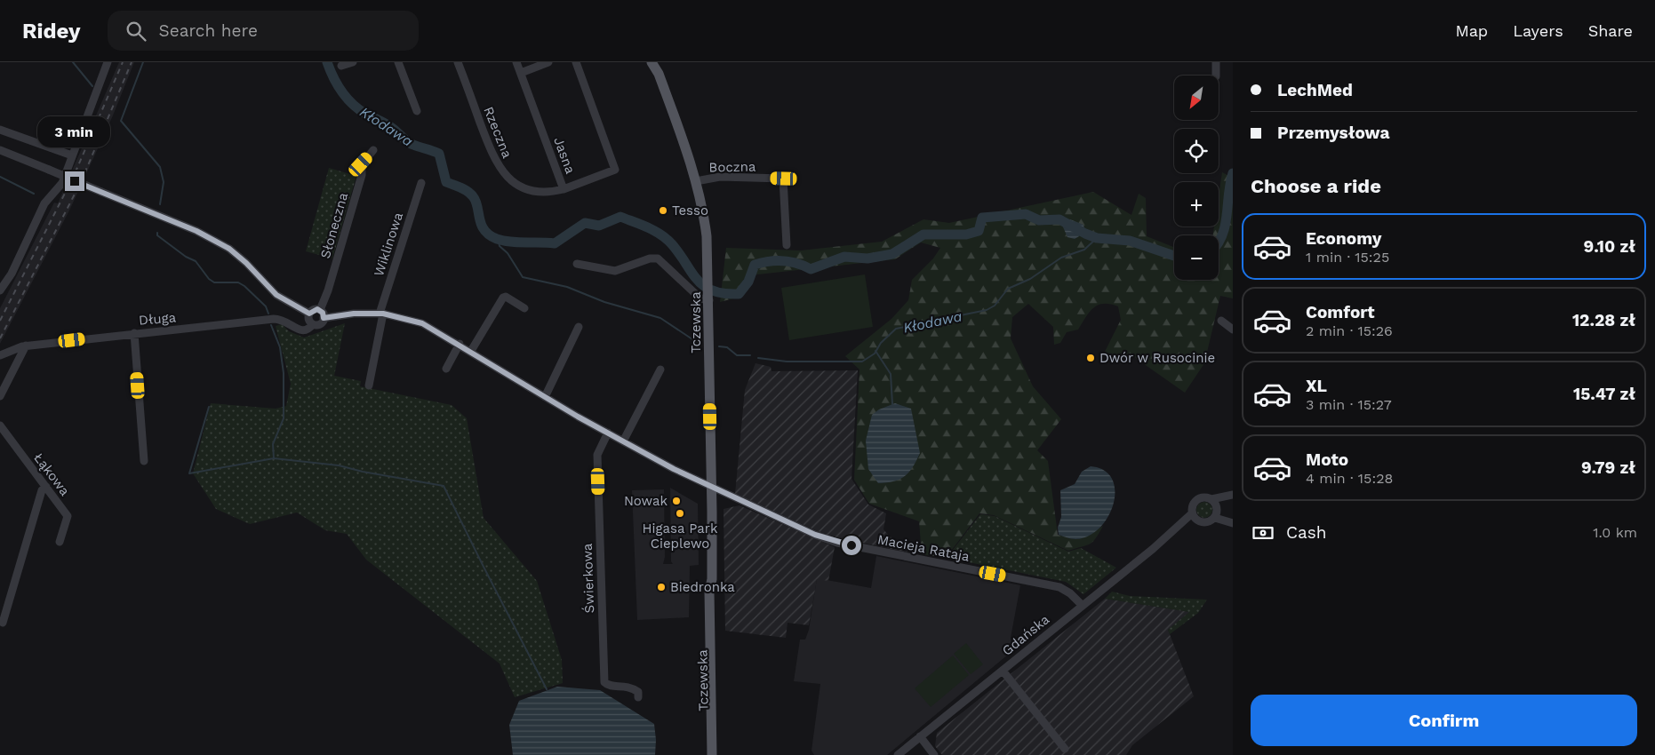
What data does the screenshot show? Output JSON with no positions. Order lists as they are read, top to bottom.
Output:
{
  "streets": {
    "main road": ["Tczewska"],
    "street": [
      "Rzeczna",
      "Jasna",
      "Boczna",
      "Słoneczna",
      "Wiklinowa",
      "Długa",
      "Łąkowa",
      "Macieja Rataja",
      "Świerkowa",
      "Gdańska"
    ]
  },
  "crossings": [
    ["Rzeczna", "Jasna"],
    ["Boczna", "Tczewska"],
    ["Słoneczna", "Długa"],
    ["Wiklinowa", "Długa"],
    ["Długa", "Tczewska"],
    ["Długa", "Macieja Rataja"],
    ["Długa", "Świerkowa"],
    ["Tczewska", "Macieja Rataja"],
    ["Macieja Rataja", "Gdańska"]
  ],
  "water": ["Kłodawa"],
  "places": [
    "Tesso",
    "Dwór w Rusocinie",
    "Nowak",
    "Higasa Park Cieplewo",
    "Biedronka"
  ],
  "north": "bottom left",
  "page": {
    "header": "Ridey",
    "search": "Search here",
    "nav": ["Map", "Layers", "Share"],
    "banner": ["LechMed", "Przemysłowa"],
    "map_buttons": ["+", "−"],
    "bubble": "3 min",
    "heading": "Choose a ride",
    "list": [
      {
        "name": "Economy",
        "note": "1 min · 15:25",
        "value": "9.10 zł"
      },
      {
        "name": "Comfort",
        "note": "2 min · 15:26",
        "value": "12.28 zł"
      },
      {
        "name": "XL",
        "note": "3 min · 15:27",
        "value": "15.47 zł"
      },
      {
        "name": "Moto",
        "note": "4 min · 15:28",
        "value": "9.79 zł"
      }
    ],
    "pay": ["Cash", "1.0 km"],
    "buttons": "Confirm"
  }
}
